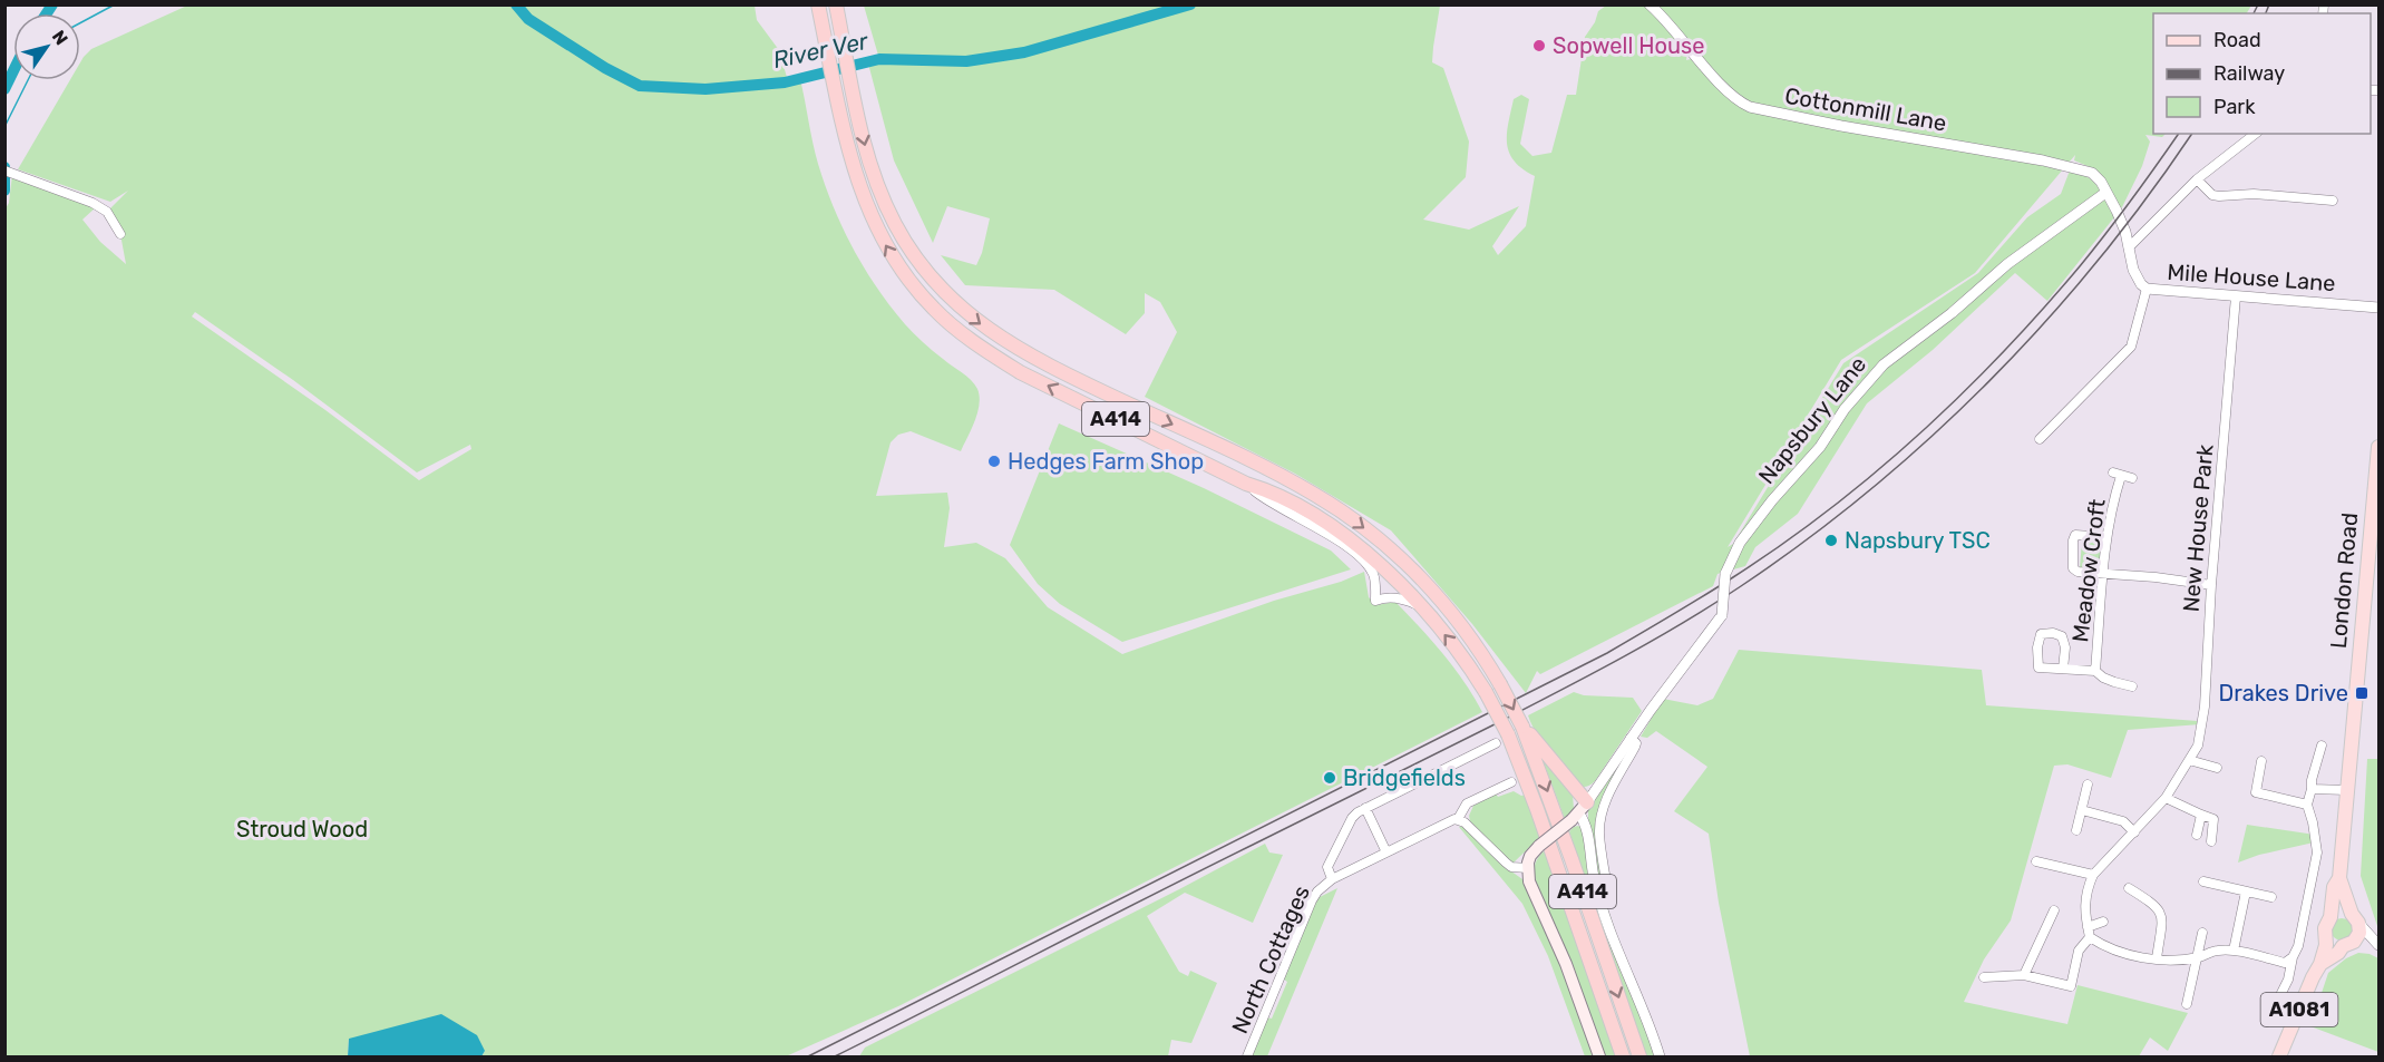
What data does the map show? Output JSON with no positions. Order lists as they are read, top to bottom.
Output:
{
  "streets": {
    "highway": ["A414"],
    "main road": ["London Road", "A1081"],
    "street": [
      "Cottonmill Lane",
      "Mile House Lane",
      "Napsbury Lane",
      "New House Park",
      "Meadow Croft",
      "North Cottages"
    ]
  },
  "crossings": [
    ["Cottonmill Lane", "Mile House Lane"],
    ["Cottonmill Lane", "Napsbury Lane"],
    ["Mile House Lane", "Napsbury Lane"],
    ["Mile House Lane", "New House Park"]
  ],
  "water": ["River Ver"],
  "parks": ["Stroud Wood"],
  "places": {
    "other": [
      "Sopwell House",
      "Hedges Farm Shop",
      "Napsbury TSC",
      "Bridgefields"
    ],
    "transit": ["Drakes Drive"]
  },
  "legend": ["Road", "Railway", "Park"],
  "north": "top right"
}
